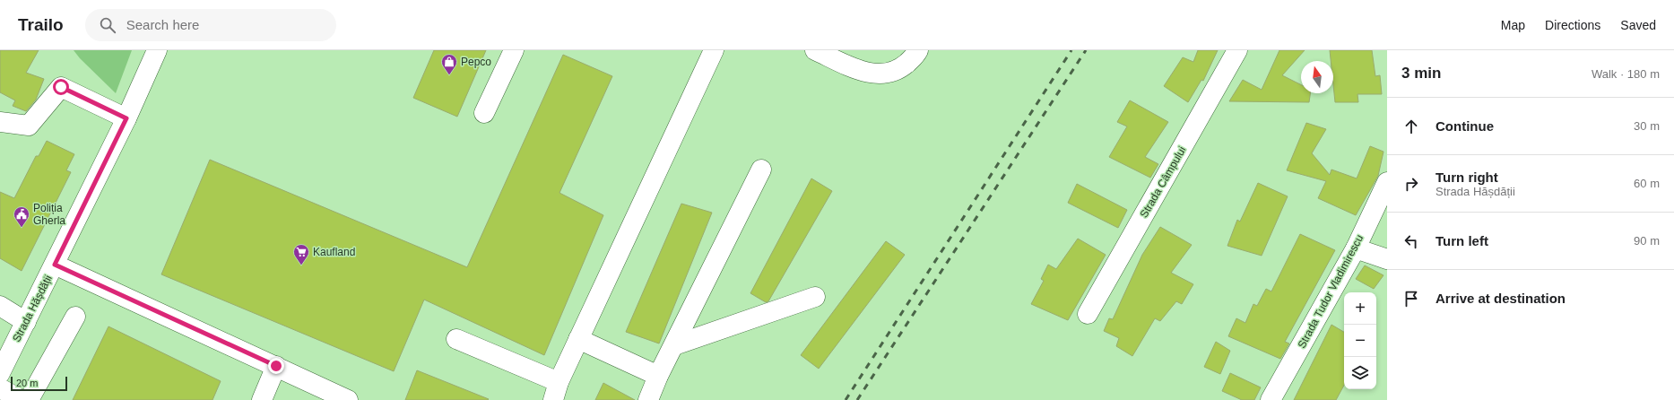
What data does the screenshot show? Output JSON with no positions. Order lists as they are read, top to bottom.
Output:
{
  "streets": {
    "street": ["Strada Câmpului", "Strada Tudor Vladimirescu", "Strada Hășdății"]
  },
  "places": {
    "shop": ["Pepco"],
    "public building": ["Poliția Gherla"],
    "supermarket": ["Kaufland"]
  },
  "scale_bar": "20 m",
  "north": "top",
  "page": {
    "header": "Trailo",
    "search": "Search here",
    "nav": ["Map", "Directions", "Saved"],
    "heading": ["3 min", "Walk · 180 m"],
    "list": [
      ["Continue", "30 m"],
      ["Turn right", "Strada Hășdății", "60 m"],
      ["Turn left", "90 m"],
      "Arrive at destination"
    ],
    "map_buttons": ["+", "−"],
    "scale": "20 m"
  }
}
